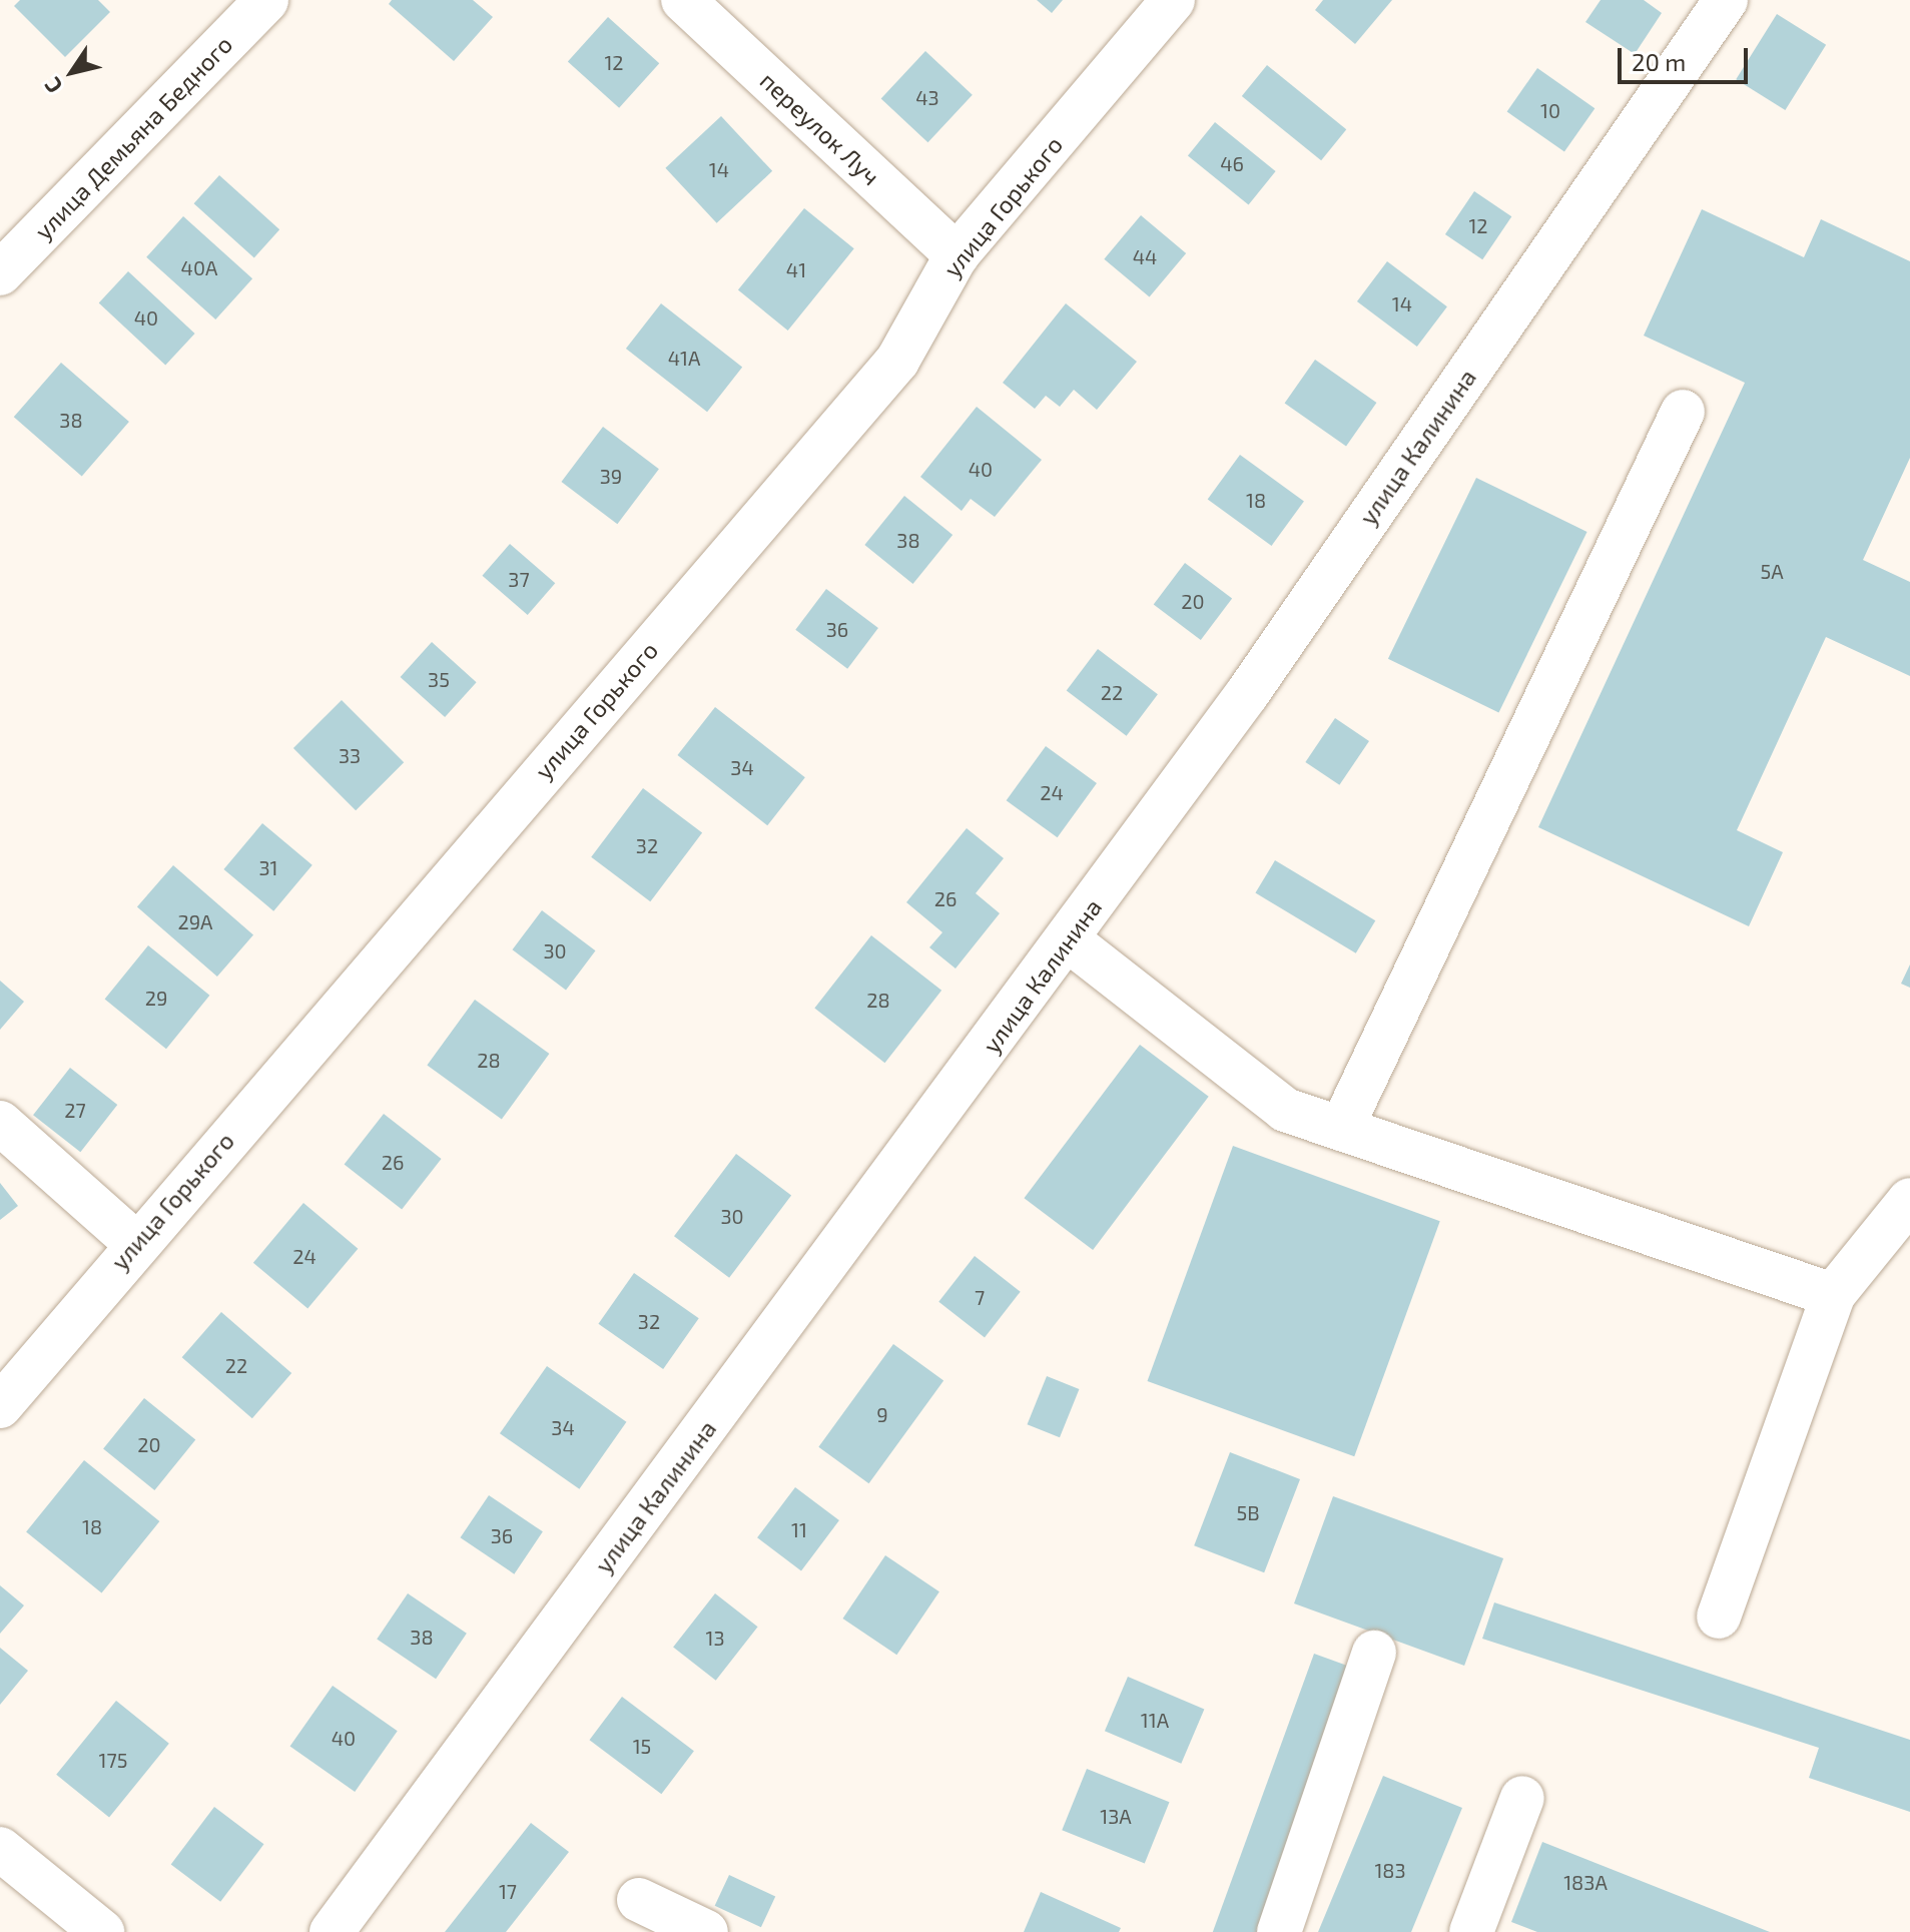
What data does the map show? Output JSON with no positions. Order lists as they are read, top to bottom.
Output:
{
  "streets": {
    "street": [
      "переулок Луч",
      "улица Демьяна Бедного",
      "улица Горького",
      "улица Калинина"
    ]
  },
  "crossings": [
    ["переулок Луч", "улица Горького"]
  ],
  "house_numbers": [
    "12",
    "43",
    "10",
    "46",
    "14",
    "12",
    "44",
    "40А",
    "41",
    "14",
    "40",
    "41А",
    "38",
    "40",
    "39",
    "18",
    "38",
    "5А",
    "37",
    "20",
    "36",
    "35",
    "22",
    "33",
    "34",
    "24",
    "32",
    "31",
    "26",
    "29А",
    "30",
    "29",
    "28",
    "28",
    "27",
    "26",
    "30",
    "24",
    "7",
    "32",
    "22",
    "9",
    "34",
    "20",
    "5В",
    "18",
    "11",
    "36",
    "38",
    "13",
    "11А",
    "40",
    "15",
    "175",
    "13А",
    "183",
    "183А",
    "17"
  ],
  "scale_bar": "20 m",
  "north": "bottom left"
}
